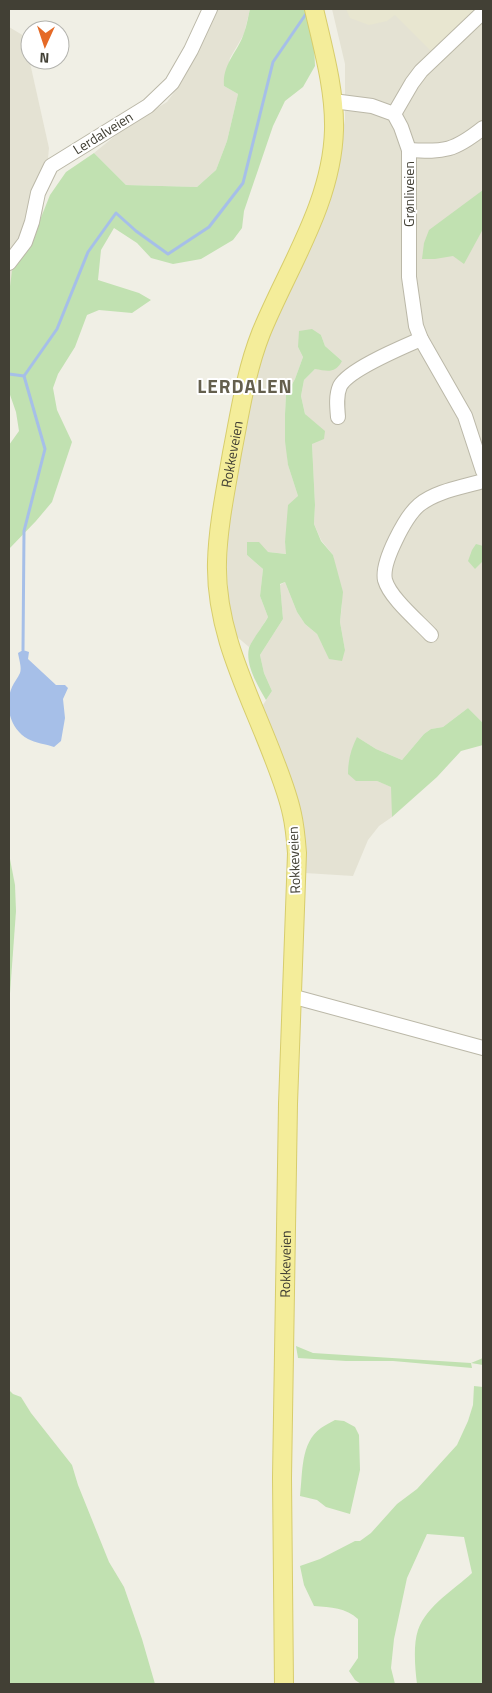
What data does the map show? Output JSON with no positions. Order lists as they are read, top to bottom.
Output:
{
  "streets": {
    "main road": ["Rokkeveien"],
    "street": ["Lerdalveien", "Grønliveien"]
  },
  "districts": ["LERDALEN"],
  "north": "bottom"
}
